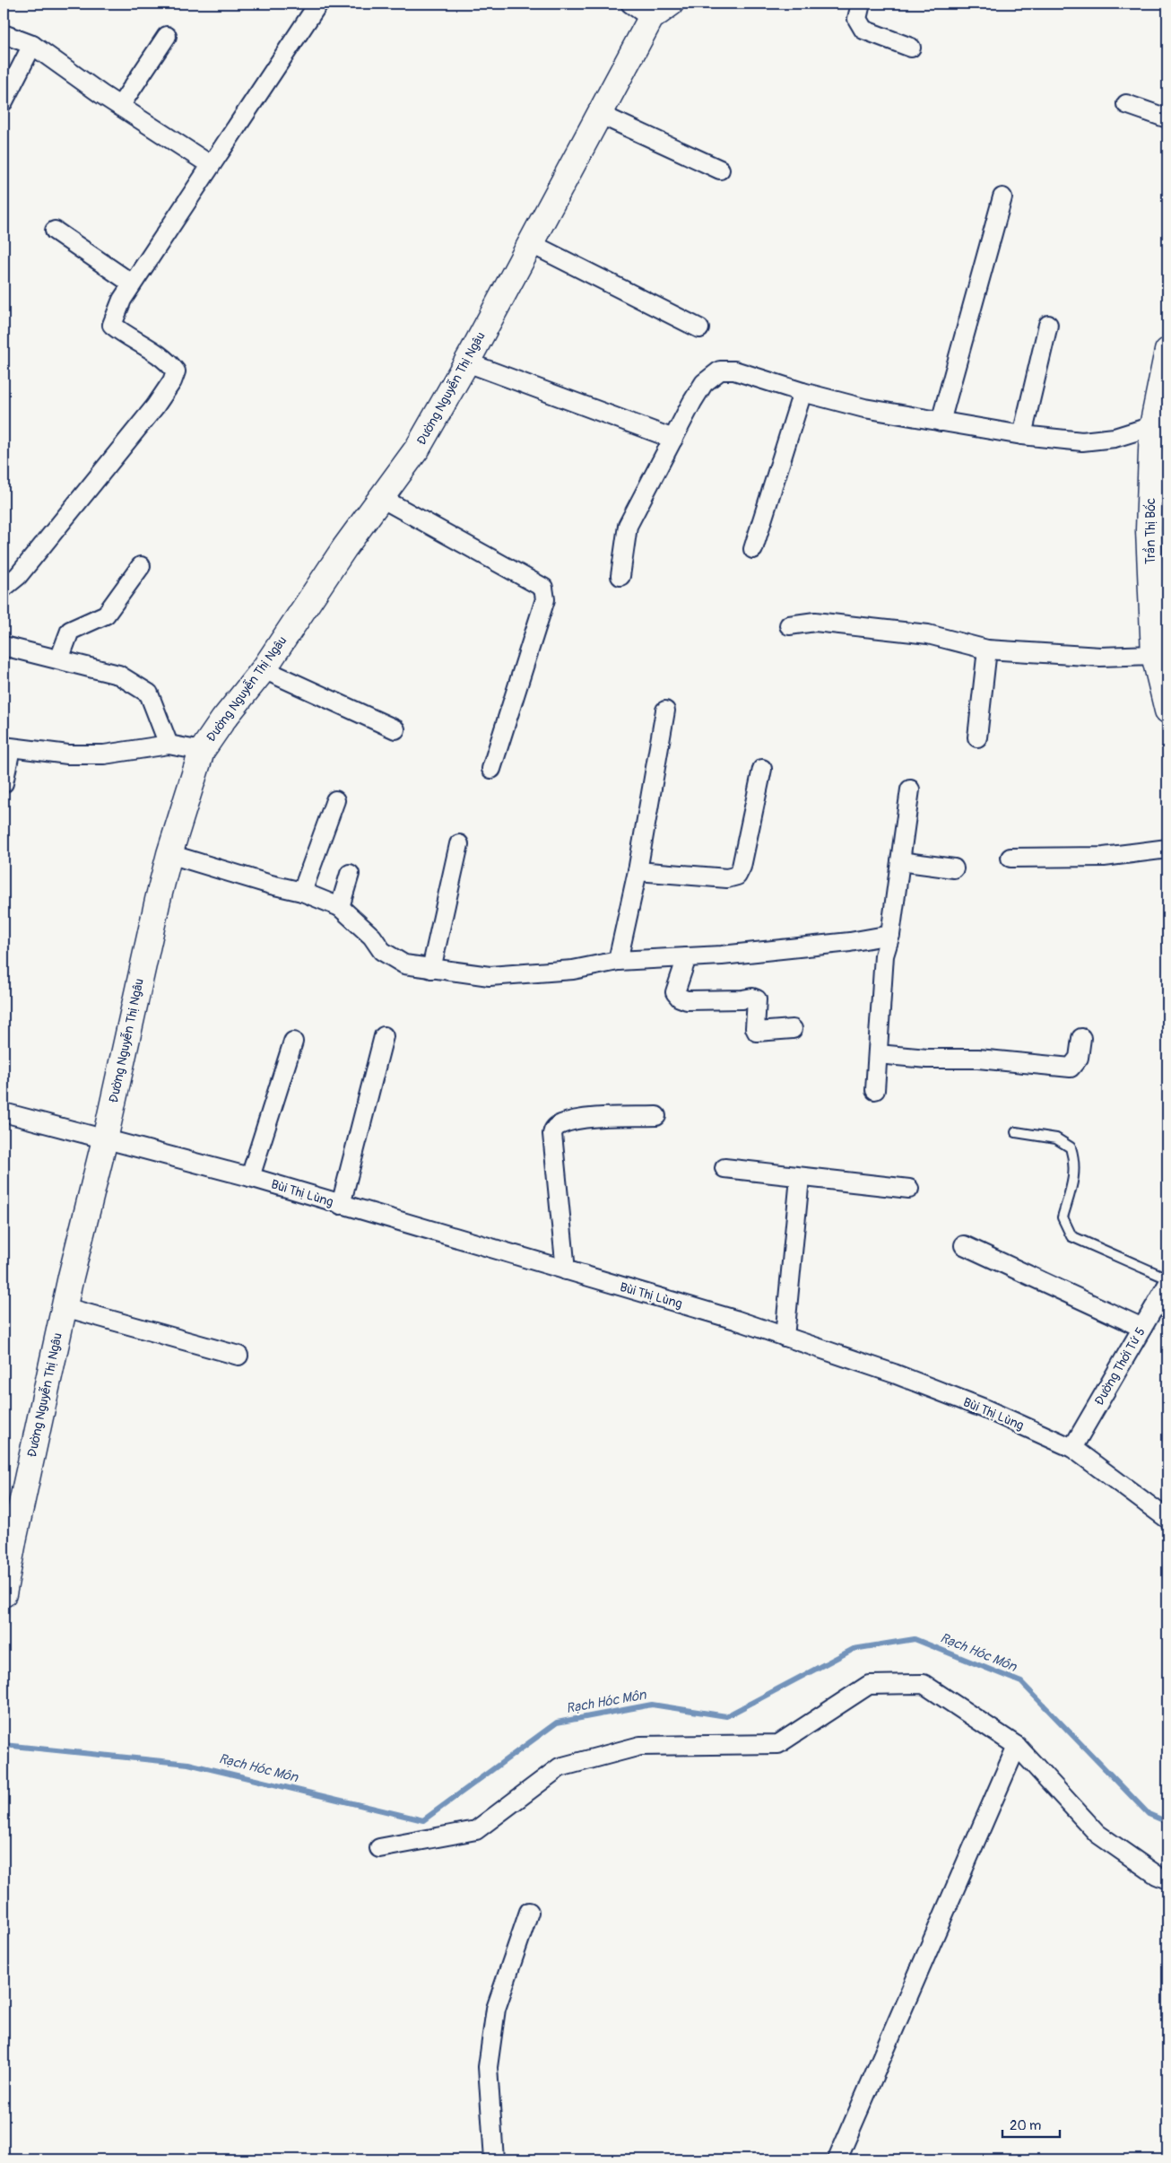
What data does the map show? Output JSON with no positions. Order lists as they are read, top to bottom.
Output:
{
  "streets": {
    "main road": ["Đường Nguyễn Thị Ngâu", "Trần Thị Bốc"],
    "street": ["Bùi Thị Lùng", "Đường Thới Tứ 5"]
  },
  "crossings": [
    ["Đường Nguyễn Thị Ngâu", "Bùi Thị Lùng"],
    ["Bùi Thị Lùng", "Đường Thới Tứ 5"]
  ],
  "water": ["Rạch Hóc Môn"],
  "scale_bar": "20 m"
}
